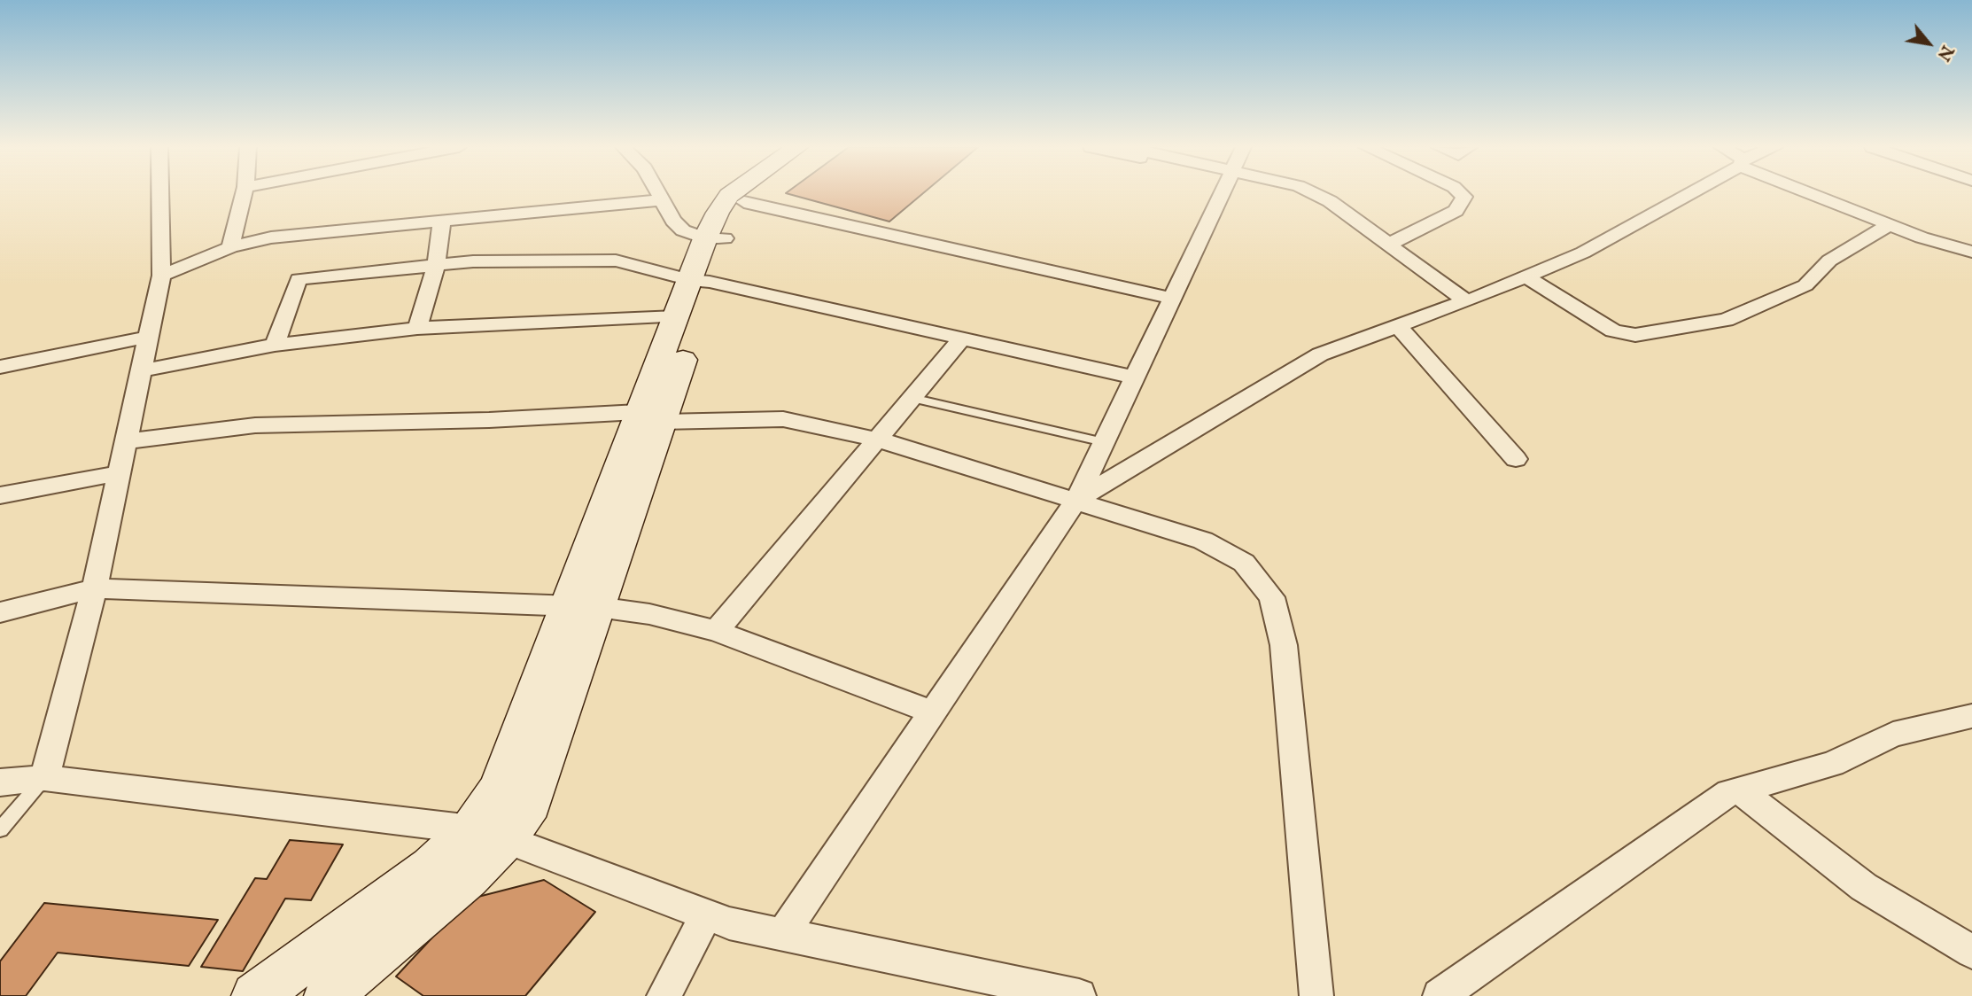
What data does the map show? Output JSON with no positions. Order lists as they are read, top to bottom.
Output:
{
  "north": "bottom right"
}
